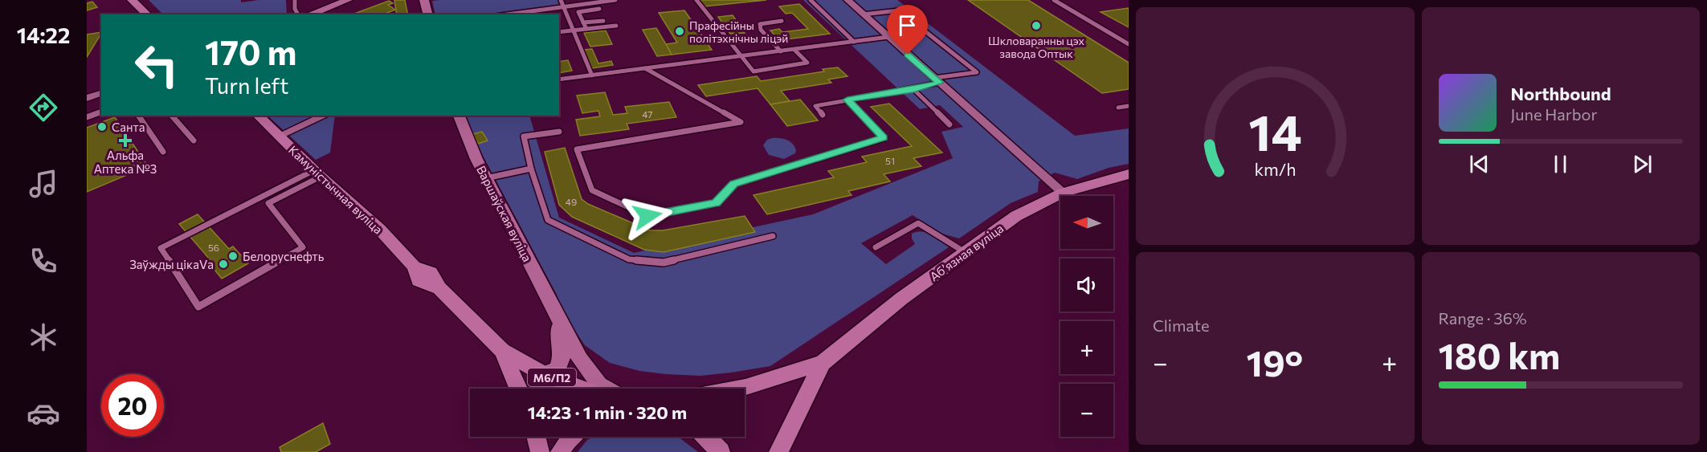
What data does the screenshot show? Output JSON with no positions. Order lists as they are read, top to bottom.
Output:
{
  "streets": {
    "main road": ["Камуністычная вуліца", "Абʼязная вуліца", "М6/П2"],
    "street": ["Варшаўская вуліца"]
  },
  "crossings": [
    ["Камуністычная вуліца", "Варшаўская вуліца"]
  ],
  "places": {
    "other": [
      "Шкловаранны цэх завода Оптык",
      "Прафесійны політэхнічны ліцэй",
      "Санта",
      "Белоруснефть",
      "Заўжды цікаVа"
    ],
    "health": ["Альфа Аптека №3"]
  },
  "house_numbers": [
    "47",
    "51",
    "49",
    "56"
  ],
  "north": "left",
  "page": {
    "tabs": "14:22",
    "turn": ["170 m", "Turn left"],
    "song": ["Northbound", "June Harbor"],
    "map_buttons": ["+", "−"],
    "tile": [
      "Climate",
      ["Range · 36%", "180 km"]
    ],
    "heat": ["−", "19°", "+"],
    "limit": "20",
    "trip": "14:23 · 1 min · 320 m",
    "gauge": ["14", "km/h"]
  }
}
